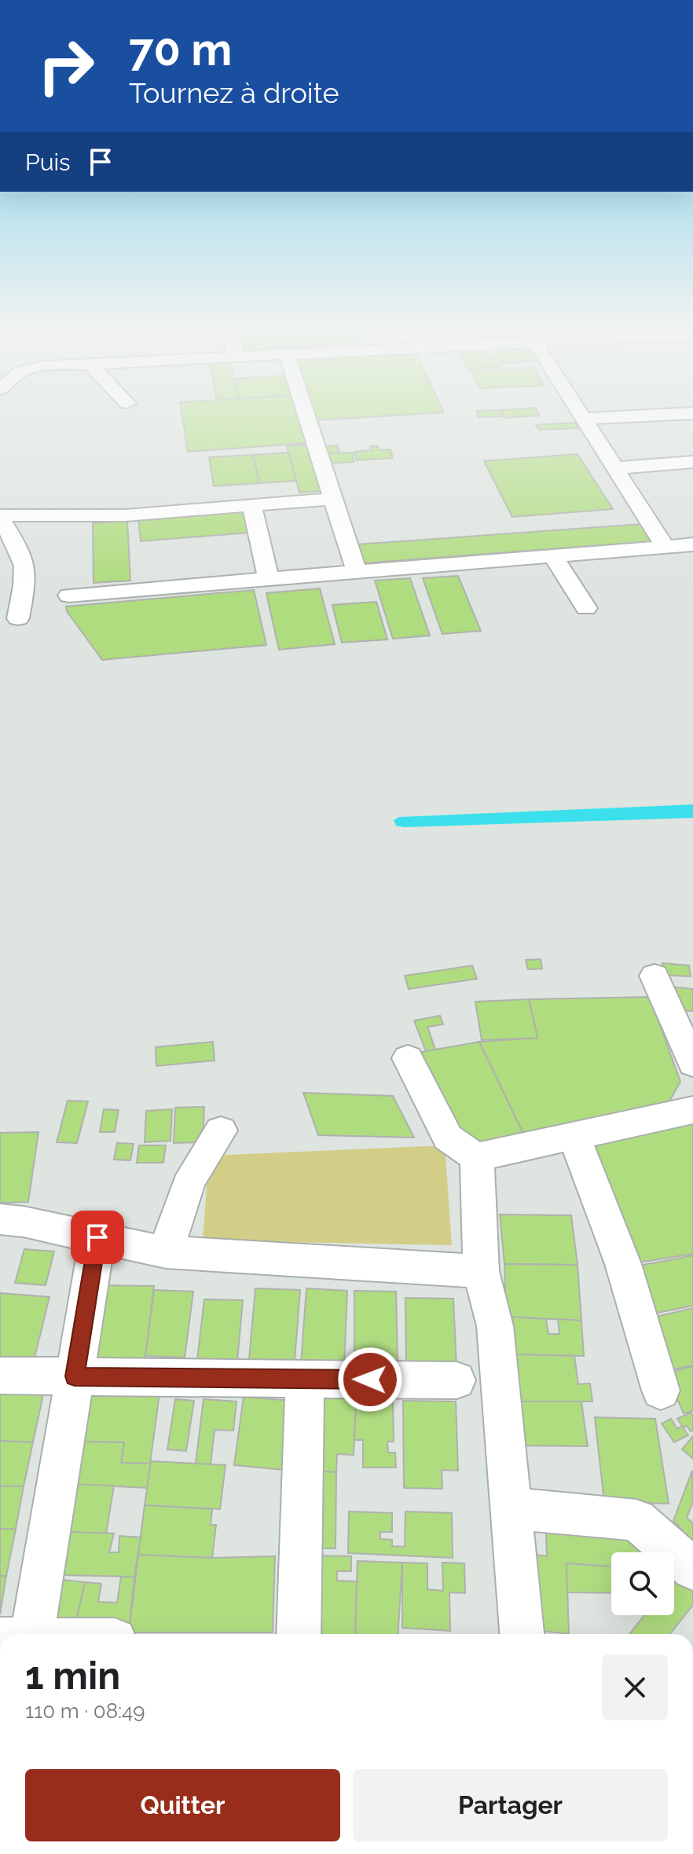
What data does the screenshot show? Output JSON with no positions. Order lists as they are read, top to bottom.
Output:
{
  "page": {
    "turn": ["70 m", "Tournez à droite"],
    "then": "Puis",
    "heading": ["1 min", "110 m · 08:49"],
    "buttons": ["Quitter", "Partager"]
  }
}
